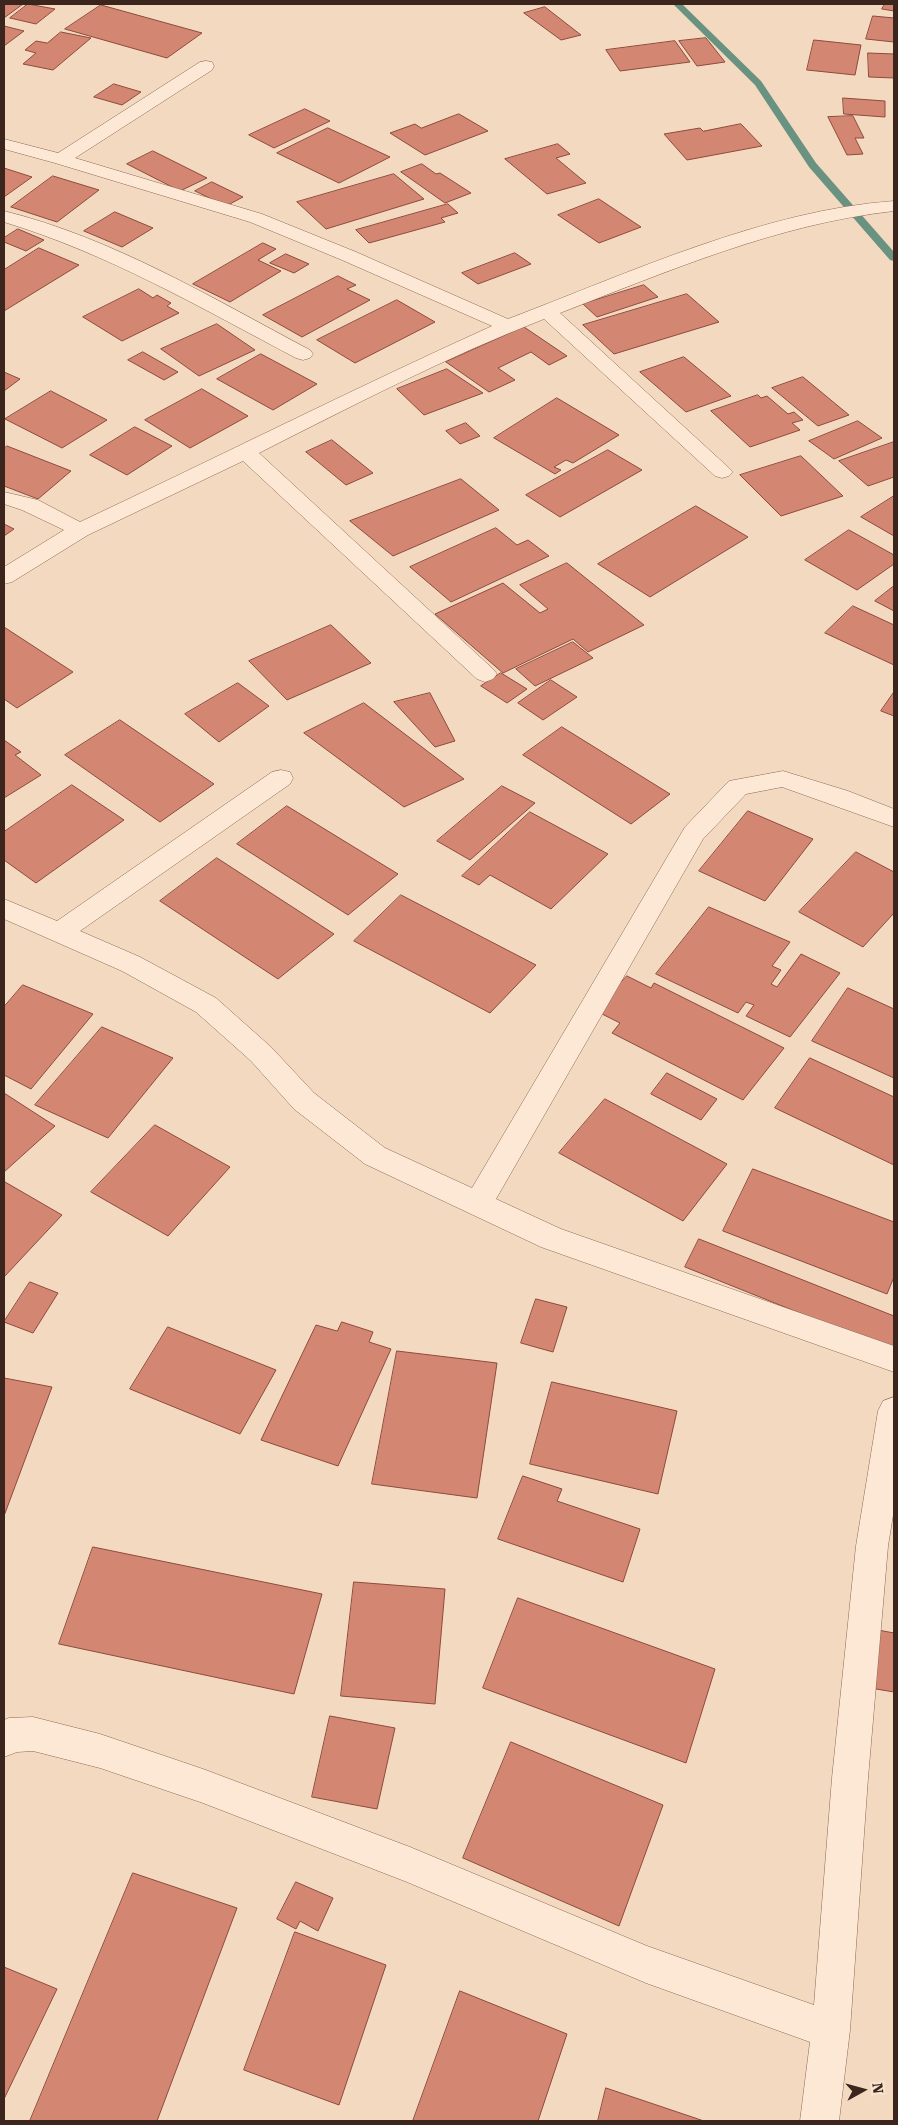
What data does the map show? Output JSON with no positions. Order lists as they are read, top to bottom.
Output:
{
  "north": "right"
}
